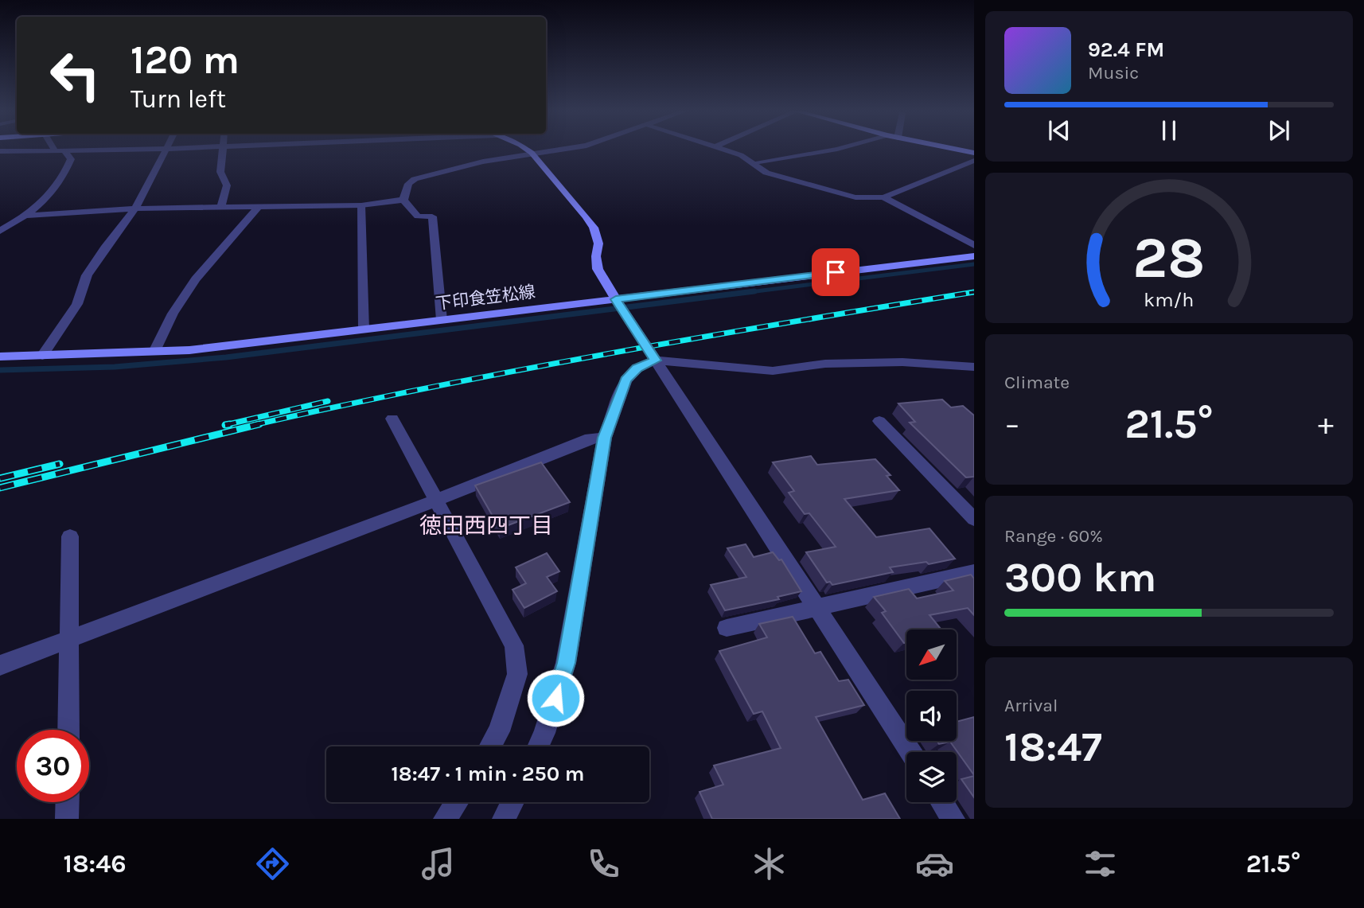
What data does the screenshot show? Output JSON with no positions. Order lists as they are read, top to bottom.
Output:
{
  "streets": {
    "main road": ["下印食笠松線"]
  },
  "districts": ["徳田西四丁目"],
  "north": "bottom left",
  "page": {
    "turn": ["120 m", "Turn left"],
    "song": ["92.4 FM", "Music"],
    "tile": [
      "Climate",
      ["Range · 60%", "300 km"],
      ["Arrival", "18:47"]
    ],
    "heat": ["−", "21.5°", "+"],
    "limit": "30",
    "trip": "18:47 · 1 min · 250 m",
    "tabs": ["18:46", "21.5°"],
    "gauge": ["28", "km/h"]
  }
}
